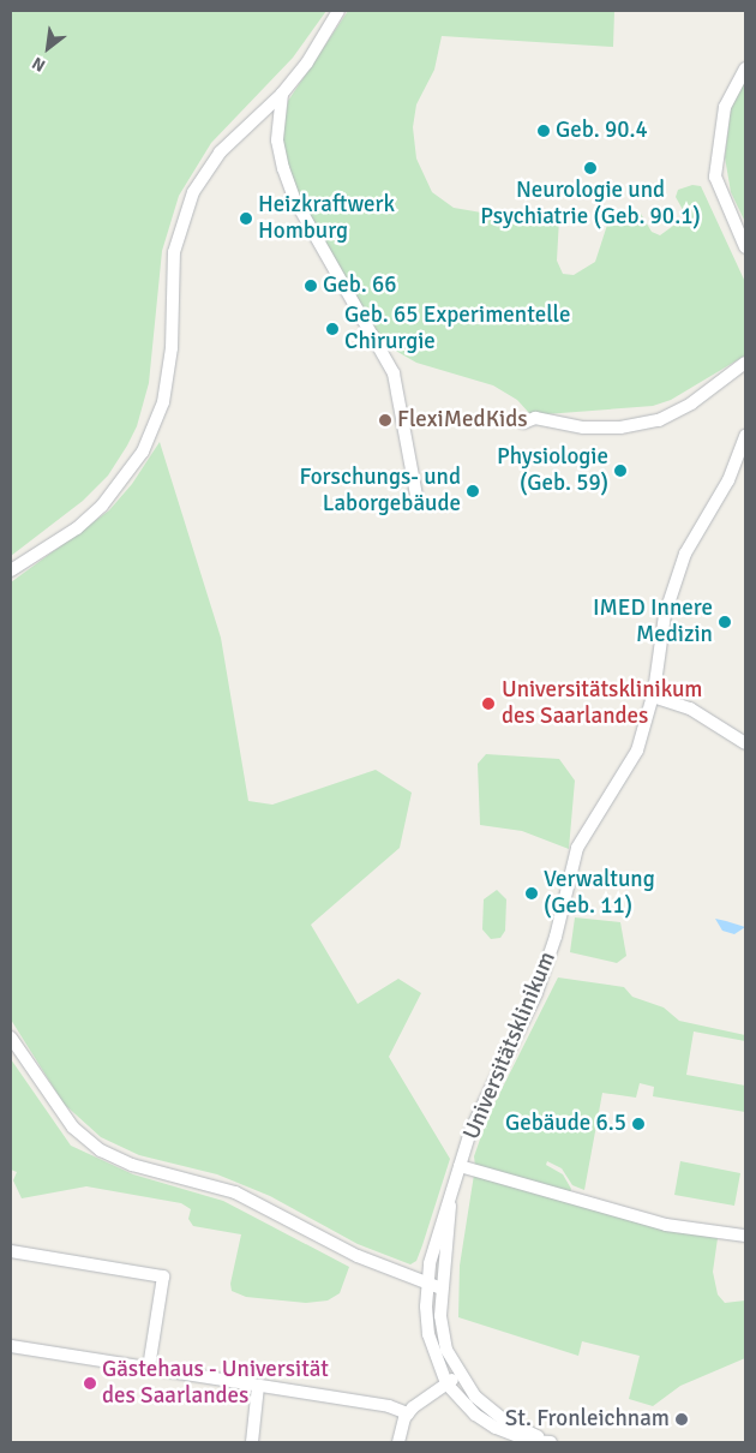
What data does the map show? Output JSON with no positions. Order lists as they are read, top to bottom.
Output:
{
  "streets": {
    "street": ["Universitätsklinikum"]
  },
  "places": [
    "Geb. 90.4",
    "Neurologie und Psychiatrie (Geb. 90.1)",
    "Heizkraftwerk Homburg",
    "Geb. 66",
    "Geb. 65 Experimentelle Chirurgie",
    "FlexiMedKids",
    "Physiologie (Geb. 59)",
    "Forschungs- und Laborgebäude",
    "IMED Innere Medizin",
    "Universitätsklinikum des Saarlandes",
    "Verwaltung (Geb. 11)",
    "Gebäude 6.5",
    "Gästehaus - Universität des Saarlandes",
    "St. Fronleichnam"
  ],
  "north": "bottom left"
}
